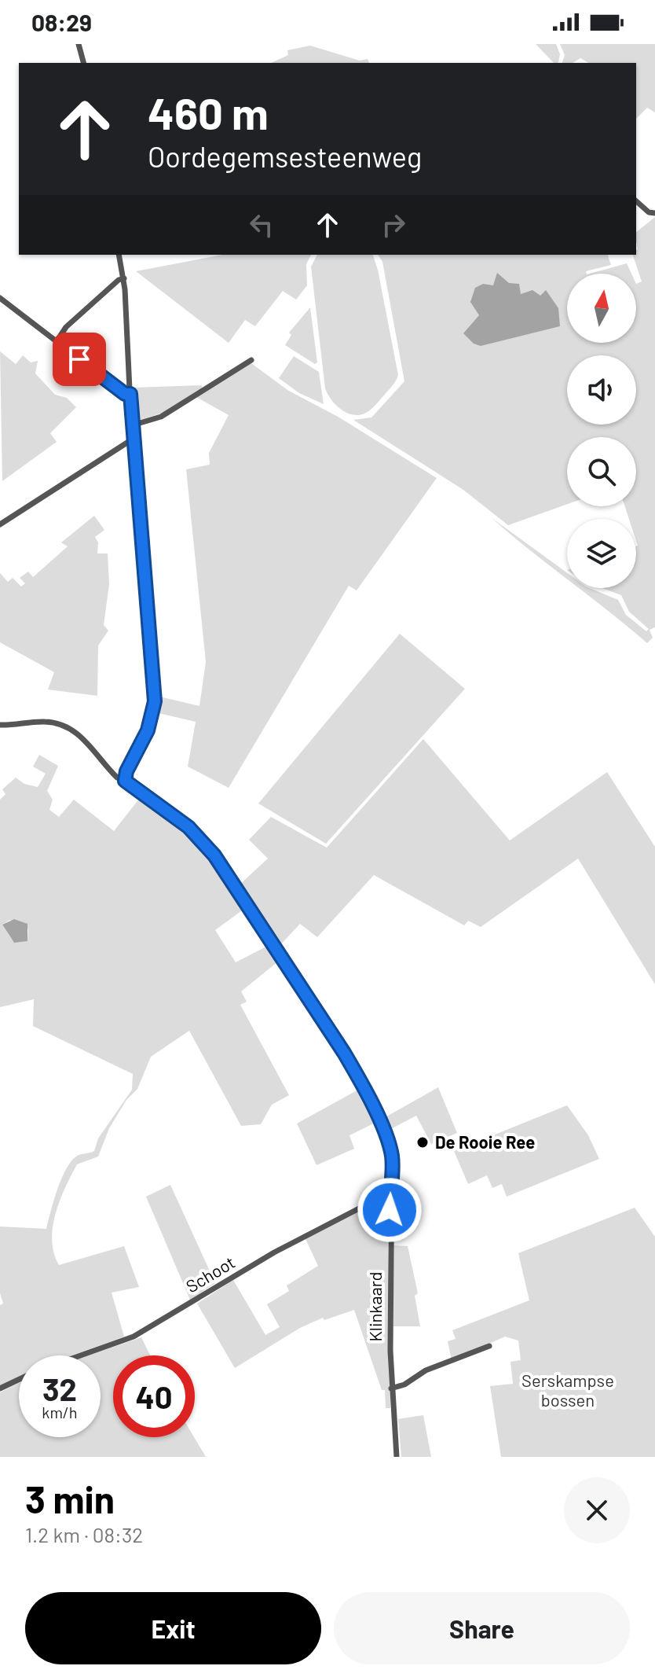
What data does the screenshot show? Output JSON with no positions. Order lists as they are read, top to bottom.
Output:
{
  "streets": {
    "street": ["Schoot", "Klinkaard"]
  },
  "crossings": [
    ["Schoot", "Klinkaard"]
  ],
  "parks": ["Serskampse bossen"],
  "places": ["De Rooie Ree"],
  "north": "top",
  "page": {
    "status": "08:29",
    "turn": ["460 m", "Oordegemsesteenweg"],
    "speed": "32 km/h",
    "limit": "40",
    "heading": ["3 min", "1.2 km · 08:32"],
    "buttons": ["Exit", "Share"]
  }
}
